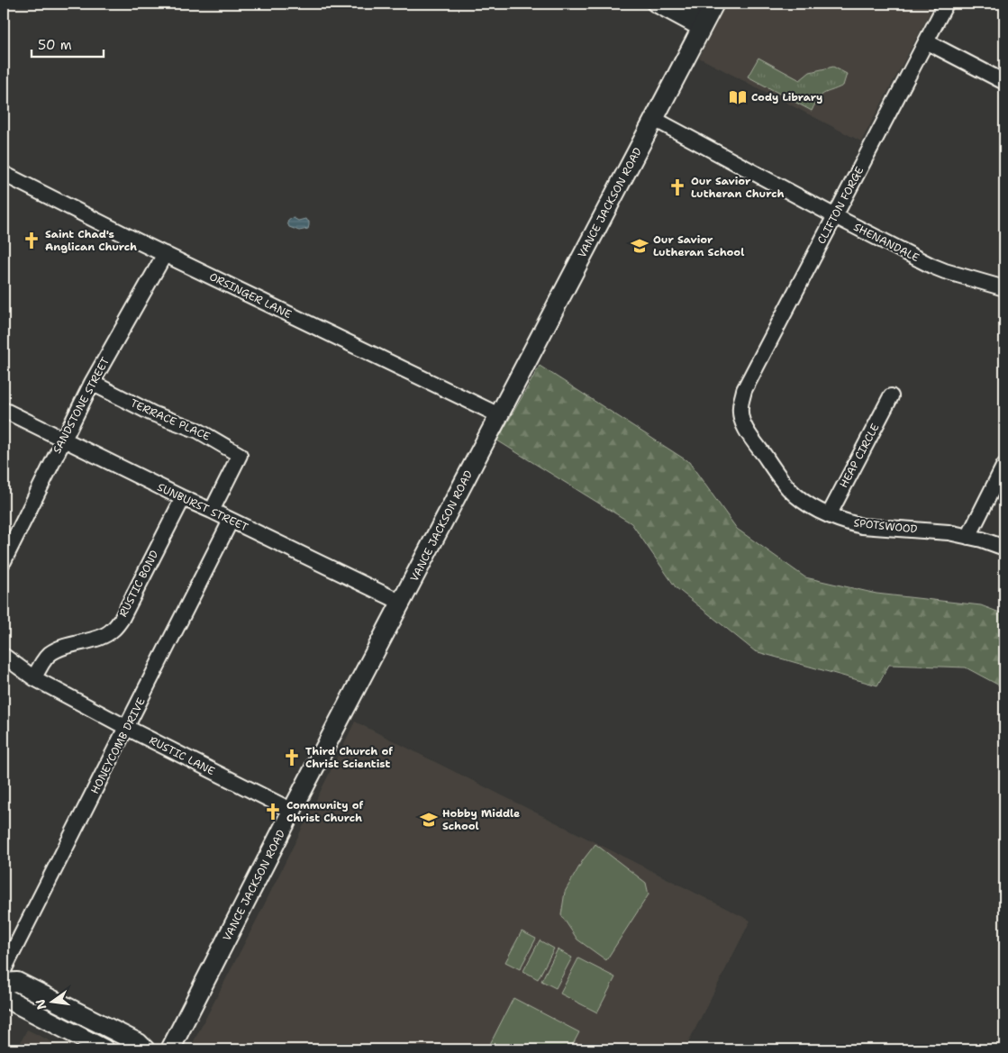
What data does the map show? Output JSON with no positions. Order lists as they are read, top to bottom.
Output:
{
  "streets": {
    "main road": ["VANCE JACKSON ROAD"],
    "street": [
      "CLIFTON FORGE",
      "SHENANDALE",
      "ORSINGER LANE",
      "SANDSTONE STREET",
      "TERRACE PLACE",
      "HEAP CIRCLE",
      "SUNBURST STREET",
      "SPOTSWOOD",
      "RUSTIC BOND",
      "HONEYCOMB DRIVE",
      "RUSTIC LANE"
    ]
  },
  "crossings": [
    ["VANCE JACKSON ROAD", "SHENANDALE"],
    ["VANCE JACKSON ROAD", "ORSINGER LANE"],
    ["VANCE JACKSON ROAD", "SUNBURST STREET"],
    ["VANCE JACKSON ROAD", "RUSTIC LANE"],
    ["CLIFTON FORGE", "SHENANDALE"],
    ["CLIFTON FORGE", "SPOTSWOOD"],
    ["ORSINGER LANE", "SANDSTONE STREET"],
    ["SANDSTONE STREET", "TERRACE PLACE"],
    ["SANDSTONE STREET", "SUNBURST STREET"],
    ["TERRACE PLACE", "SUNBURST STREET"],
    ["HEAP CIRCLE", "SPOTSWOOD"],
    ["SUNBURST STREET", "RUSTIC BOND"],
    ["SUNBURST STREET", "HONEYCOMB DRIVE"],
    ["RUSTIC BOND", "RUSTIC LANE"],
    ["HONEYCOMB DRIVE", "RUSTIC LANE"]
  ],
  "places": {
    "library": ["Cody Library"],
    "church": [
      "Our Savior Lutheran Church",
      "Saint Chad's Anglican Church",
      "Third Church of Christ Scientist",
      "Community of Christ Church"
    ],
    "school or university": ["Our Savior Lutheran School", "Hobby Middle School"]
  },
  "scale_bar": "50 m",
  "north": "left"
}
